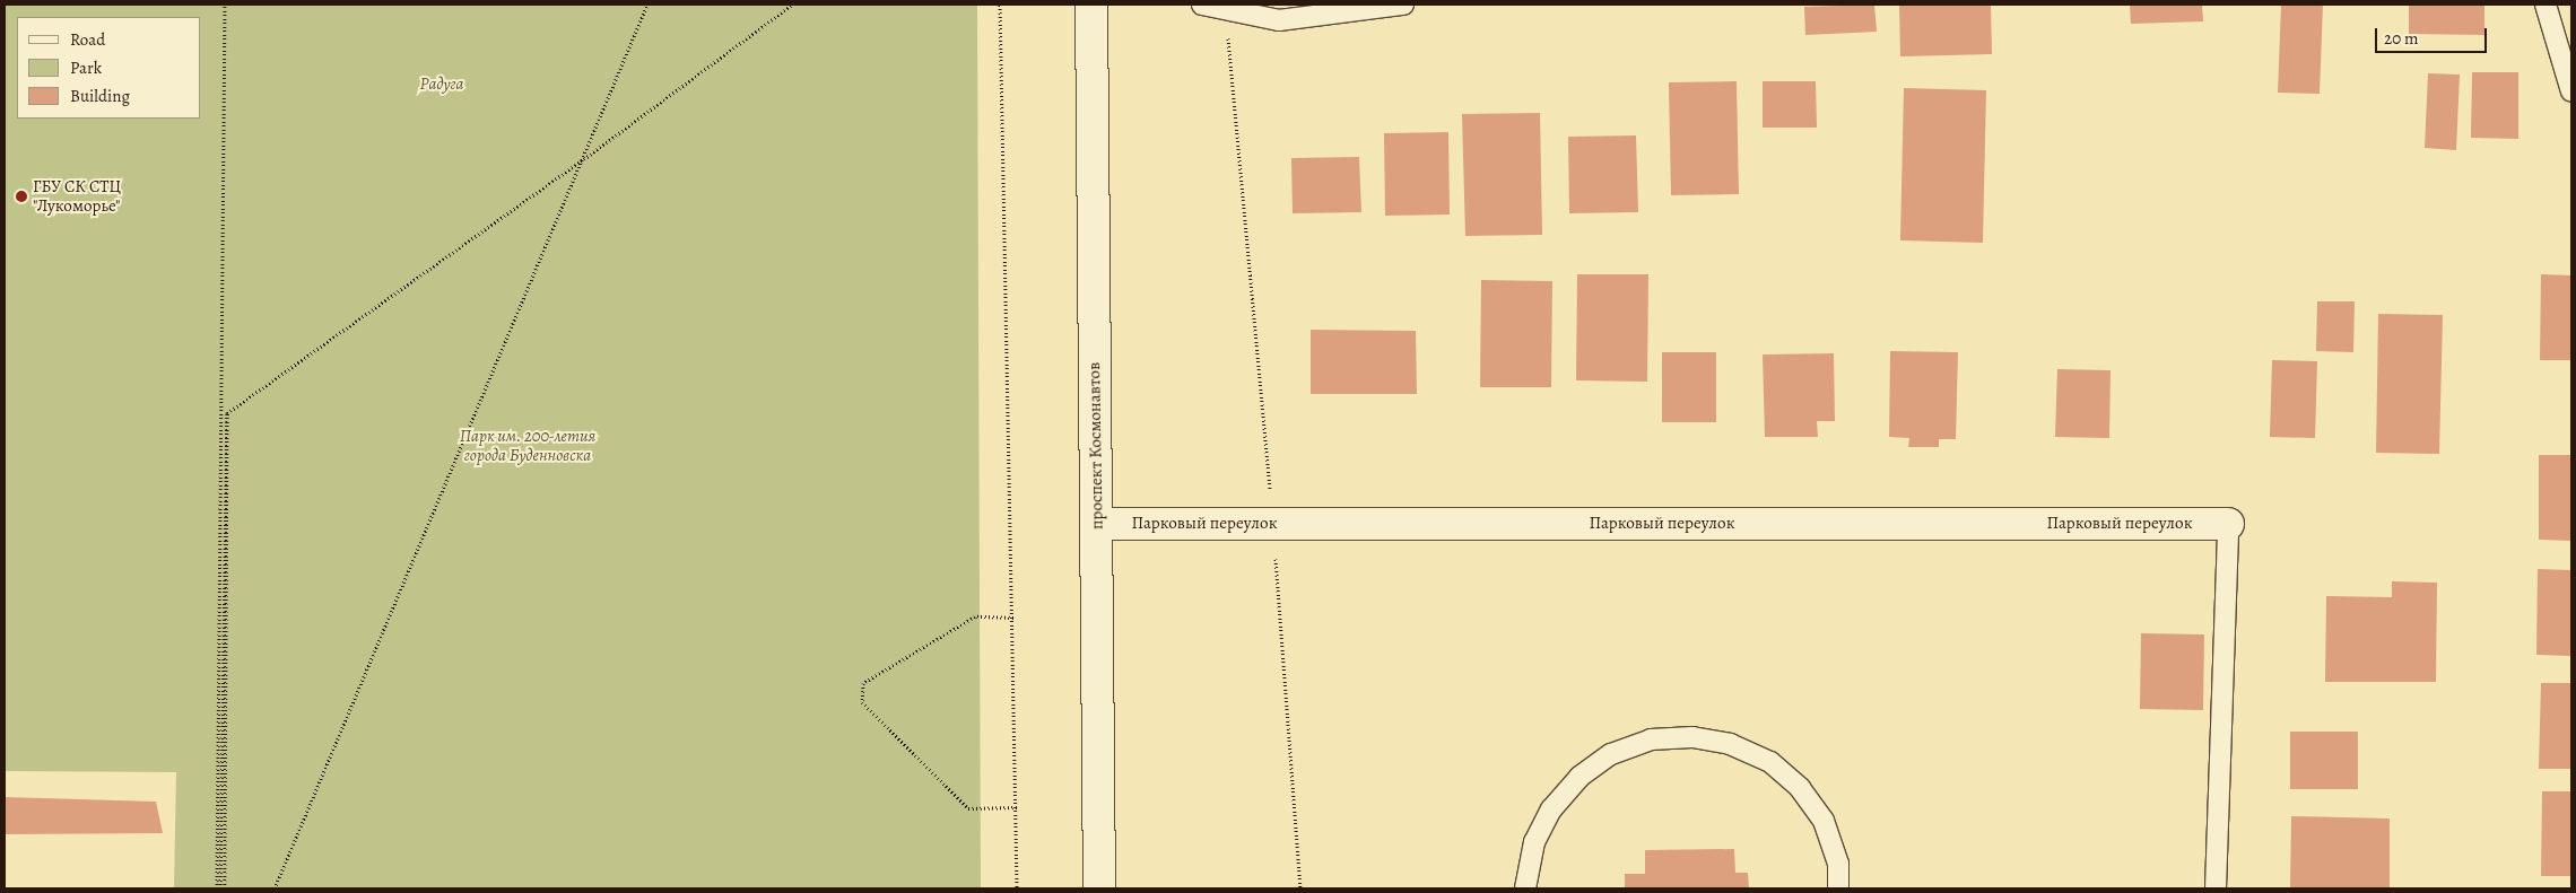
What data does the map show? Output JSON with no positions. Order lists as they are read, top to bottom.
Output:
{
  "streets": {
    "street": ["проспект Космонавтов", "Парковый переулок"]
  },
  "crossings": [
    ["проспект Космонавтов", "Парковый переулок"]
  ],
  "parks": ["Радуга", "Парк им. 200-летия города Буденновска"],
  "places": ["ГБУ СК СТЦ \"Лукоморье\""],
  "legend": ["Road", "Park", "Building"],
  "scale_bar": "20 m"
}
